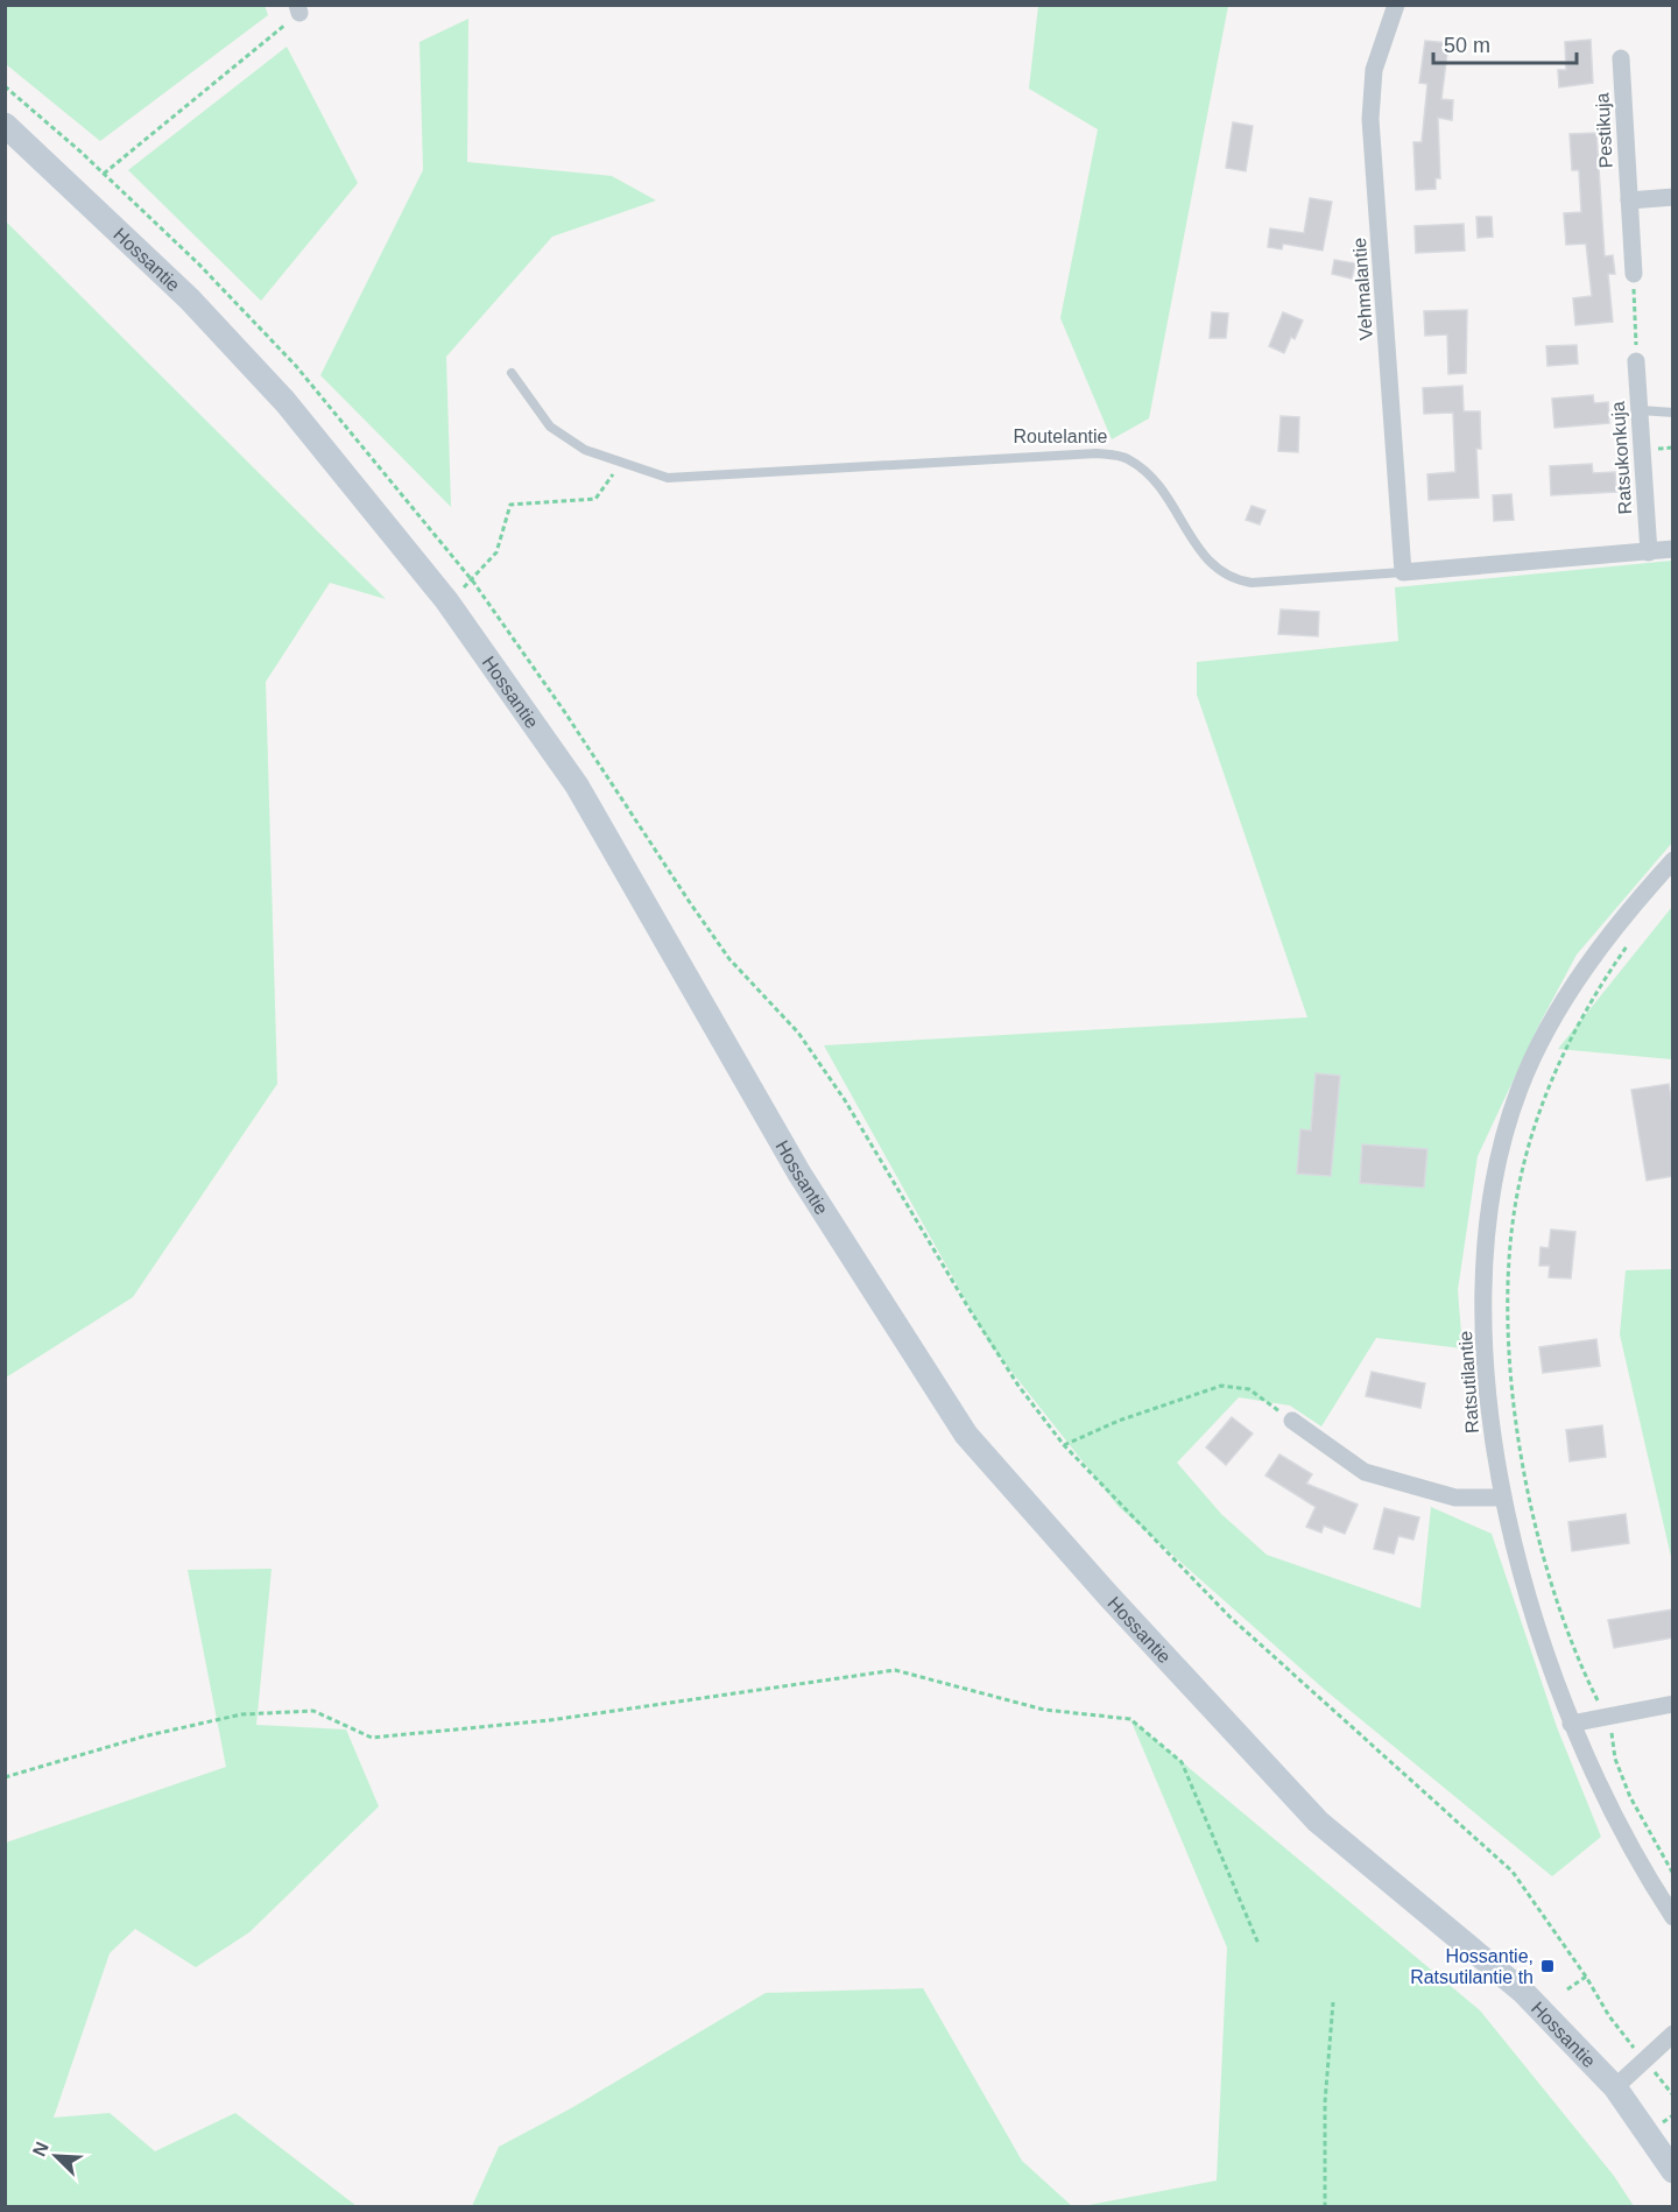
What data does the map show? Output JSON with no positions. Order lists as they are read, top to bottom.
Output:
{
  "streets": {
    "main road": ["Hossantie"],
    "street": [
      "Pestikuja",
      "Vehmalantie",
      "Routelantie",
      "Ratsukonkuja",
      "Ratsutilantie"
    ]
  },
  "crossings": [
    ["Vehmalantie", "Routelantie"],
    ["Routelantie", "Ratsukonkuja"]
  ],
  "places": {
    "transit": ["Hossantie, Ratsutilantie th"]
  },
  "scale_bar": "50 m",
  "north": "top left"
}
